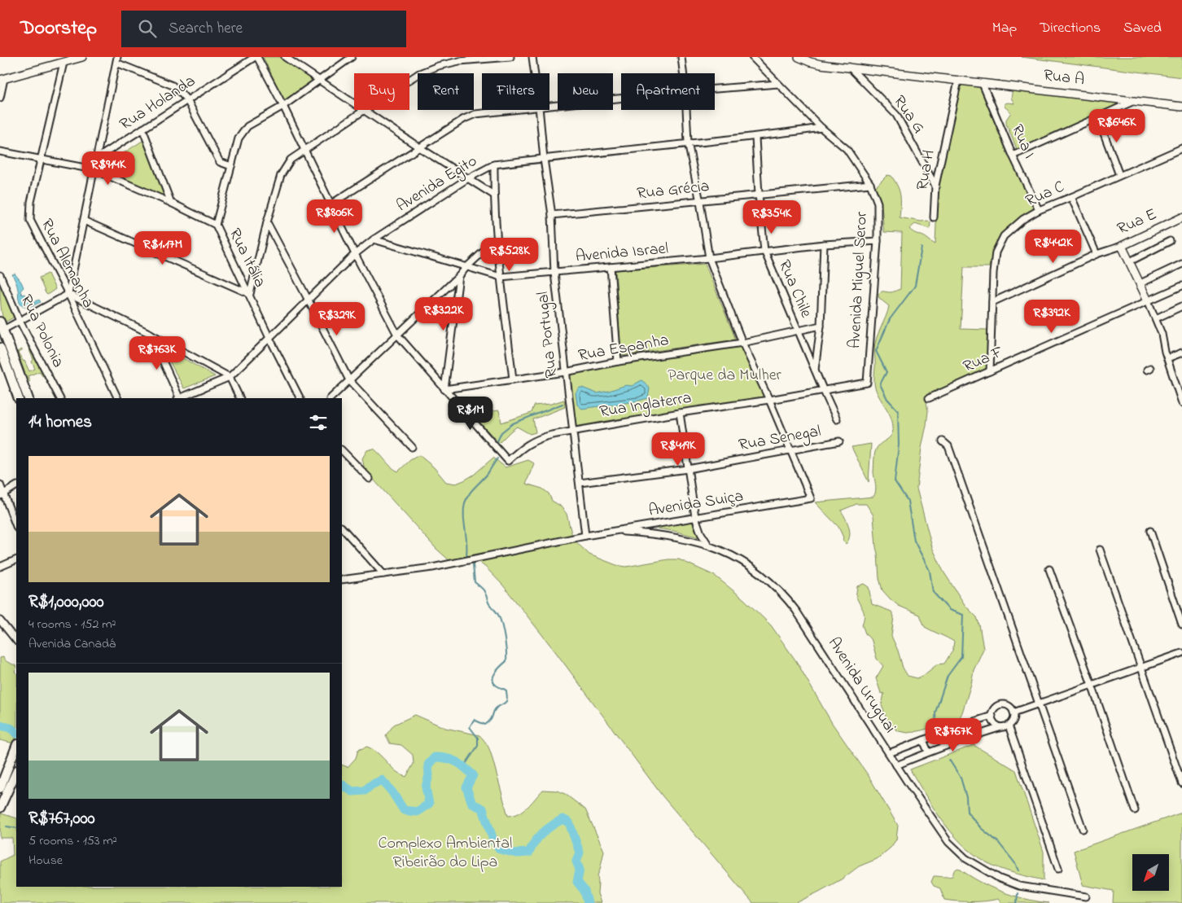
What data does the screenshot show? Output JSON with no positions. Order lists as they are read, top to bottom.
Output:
{
  "streets": {
    "street": [
      "Rua A",
      "Rua Holanda",
      "Rua G",
      "Rua I",
      "Rua H",
      "Avenida Egito",
      "Rua Grécia",
      "Rua C",
      "Rua E",
      "Avenida Israel",
      "Rua Itália",
      "Rua Alemanha",
      "Avenida Miguel Seror",
      "Rua Chile",
      "Rua Polonia",
      "Rua Portugal",
      "Rua Espanha",
      "Rua F",
      "Rua Inglaterra",
      "Rua Senegal",
      "Avenida Suiça",
      "Avenida Uruguai"
    ]
  },
  "crossings": [
    ["Rua A", "Rua G"],
    ["Rua A", "Rua I"],
    ["Rua A", "Rua H"],
    ["Rua G", "Rua H"],
    ["Rua I", "Rua C"],
    ["Avenida Egito", "Avenida Israel"],
    ["Avenida Egito", "Rua Itália"],
    ["Avenida Egito", "Avenida Miguel Seror"],
    ["Avenida Egito", "Rua Chile"],
    ["Avenida Egito", "Rua Portugal"],
    ["Rua Grécia", "Avenida Miguel Seror"],
    ["Rua Grécia", "Rua Chile"],
    ["Rua Grécia", "Rua Portugal"],
    ["Rua C", "Rua E"],
    ["Rua C", "Rua F"],
    ["Avenida Israel", "Avenida Miguel Seror"],
    ["Avenida Israel", "Rua Chile"],
    ["Avenida Israel", "Rua Portugal"],
    ["Rua Itália", "Rua Alemanha"],
    ["Avenida Miguel Seror", "Rua Inglaterra"],
    ["Rua Chile", "Rua Espanha"],
    ["Rua Chile", "Rua Inglaterra"],
    ["Rua Portugal", "Rua Espanha"],
    ["Rua Portugal", "Rua Inglaterra"],
    ["Rua Portugal", "Rua Senegal"],
    ["Rua Portugal", "Avenida Suiça"],
    ["Rua Espanha", "Rua Inglaterra"],
    ["Rua Senegal", "Avenida Suiça"],
    ["Avenida Suiça", "Avenida Uruguai"]
  ],
  "parks": ["Parque da Mulher", "Complexo Ambiental Ribeirão do Lipa"],
  "north": "bottom left",
  "page": {
    "header": "Doorstep",
    "search": "Search here",
    "nav": ["Map", "Directions", "Saved"],
    "chip": [
      "Buy",
      "Rent",
      "Filters",
      "New",
      "Apartment"
    ],
    "price": [
      "R$646K",
      "R$914K",
      "R$806K",
      "R$354K",
      "R$442K",
      "R$1.17M",
      "R$528K",
      "R$322K",
      "R$392K",
      "R$329K",
      "R$763K",
      "R$1M",
      "R$419K",
      "R$767K"
    ],
    "heading": "14 homes",
    "list": [
      {
        "name": "R$1,000,000",
        "note": "4 rooms · 152 m² · Avenida Canadá"
      },
      {
        "name": "R$767,000",
        "note": "5 rooms · 153 m² · House"
      }
    ]
  }
}
